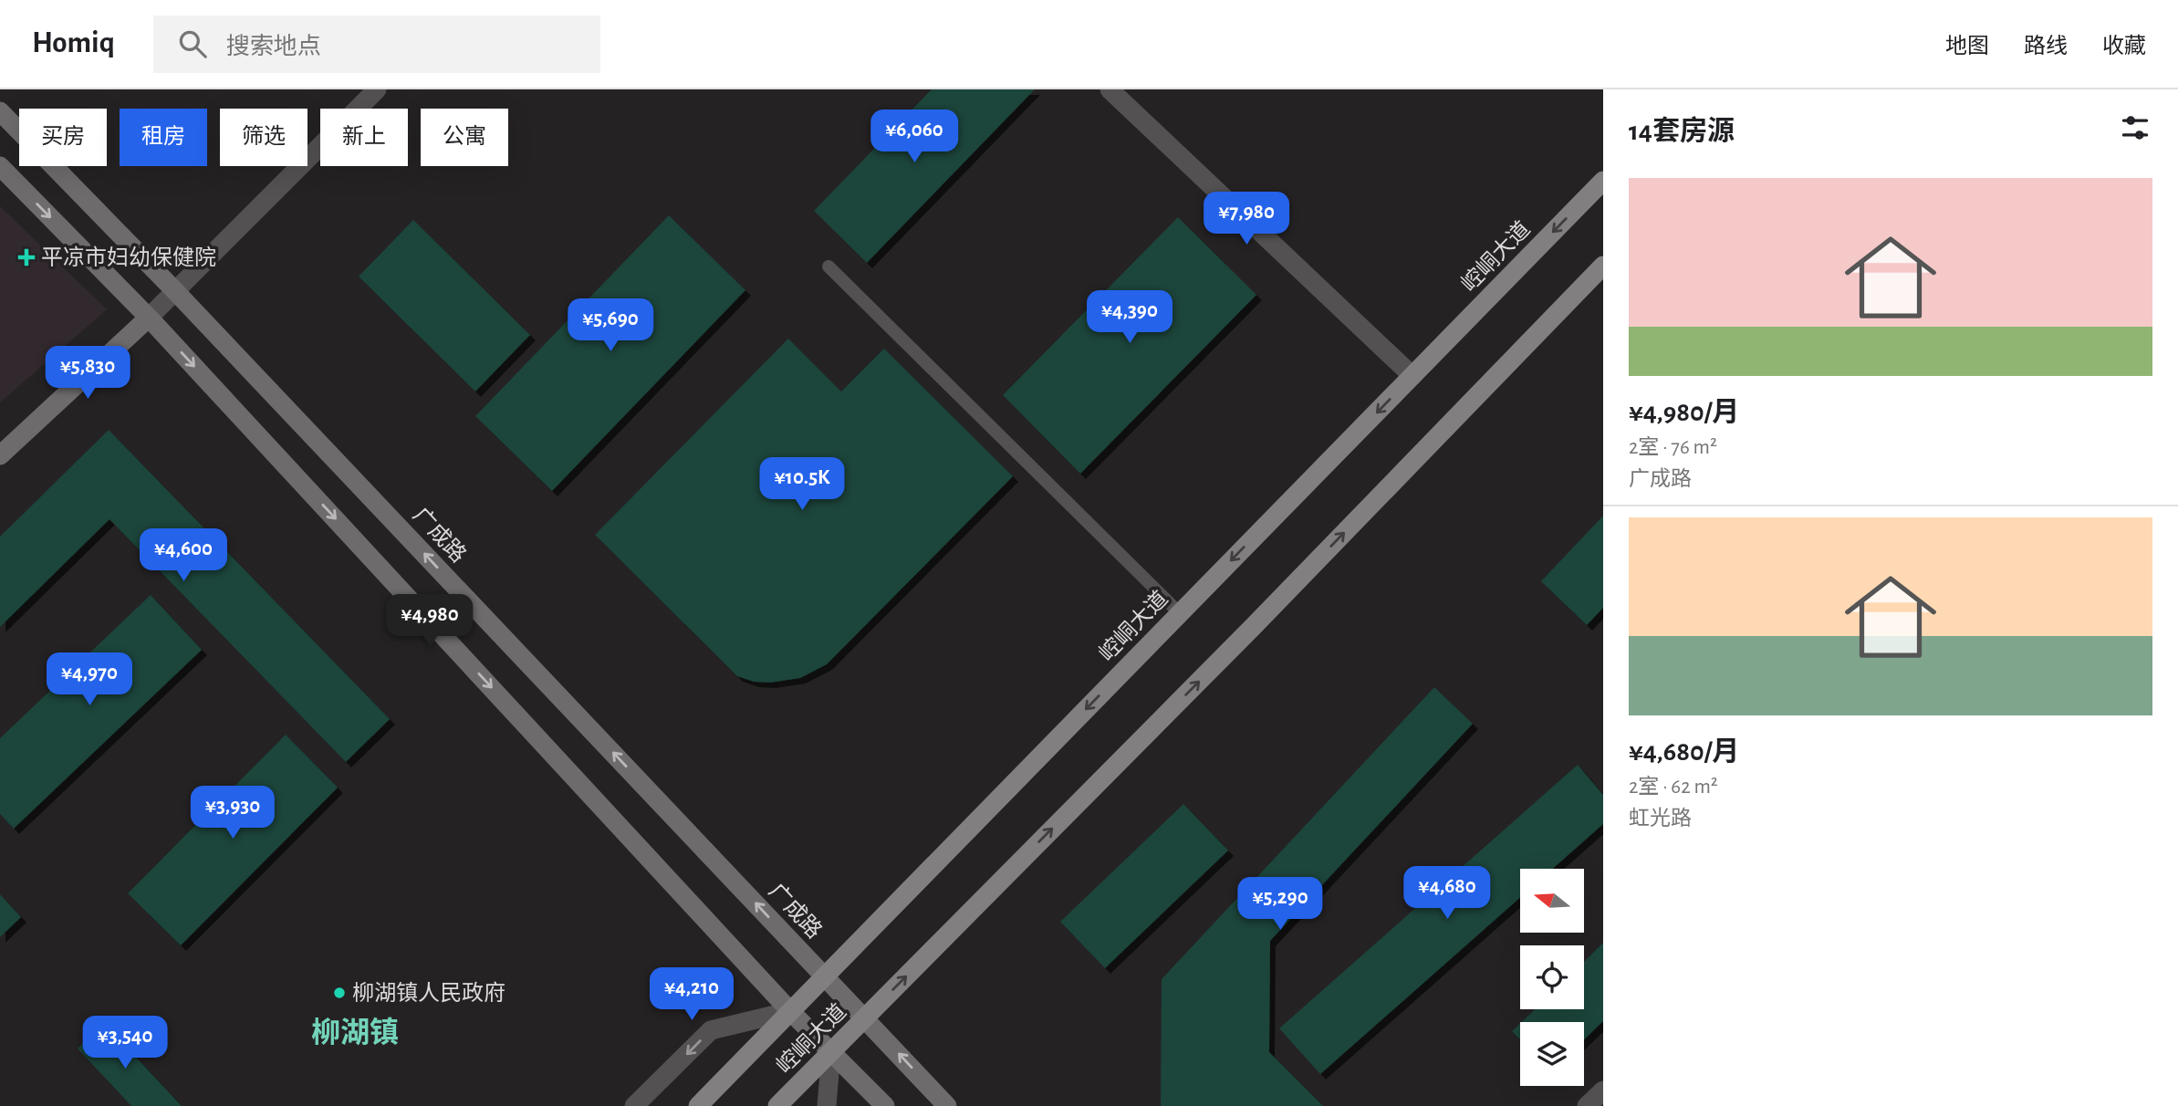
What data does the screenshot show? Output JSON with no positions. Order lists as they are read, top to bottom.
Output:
{
  "streets": {
    "main road": ["崆峒大道", "广成路"]
  },
  "crossings": [
    ["崆峒大道", "广成路"]
  ],
  "districts": ["柳湖镇"],
  "places": {
    "health": ["平凉市妇幼保健院"],
    "other": ["柳湖镇人民政府"]
  },
  "north": "left",
  "page": {
    "header": "Homiq",
    "search": "搜索地点",
    "nav": ["地图", "路线", "收藏"],
    "heading": "14套房源",
    "chip": [
      "买房",
      "租房",
      "筛选",
      "新上",
      "公寓"
    ],
    "price": [
      "¥6,060",
      "¥7,980",
      "¥4,390",
      "¥5,690",
      "¥5,830",
      "¥10.5K",
      "¥4,600",
      "¥4,980",
      "¥4,970",
      "¥3,930",
      "¥4,680",
      "¥5,290",
      "¥4,210",
      "¥3,540"
    ],
    "list": [
      {
        "name": "¥4,980/月",
        "note": "2室 · 76 m² · 广成路"
      },
      {
        "name": "¥4,680/月",
        "note": "2室 · 62 m² · 虹光路"
      }
    ]
  }
}
